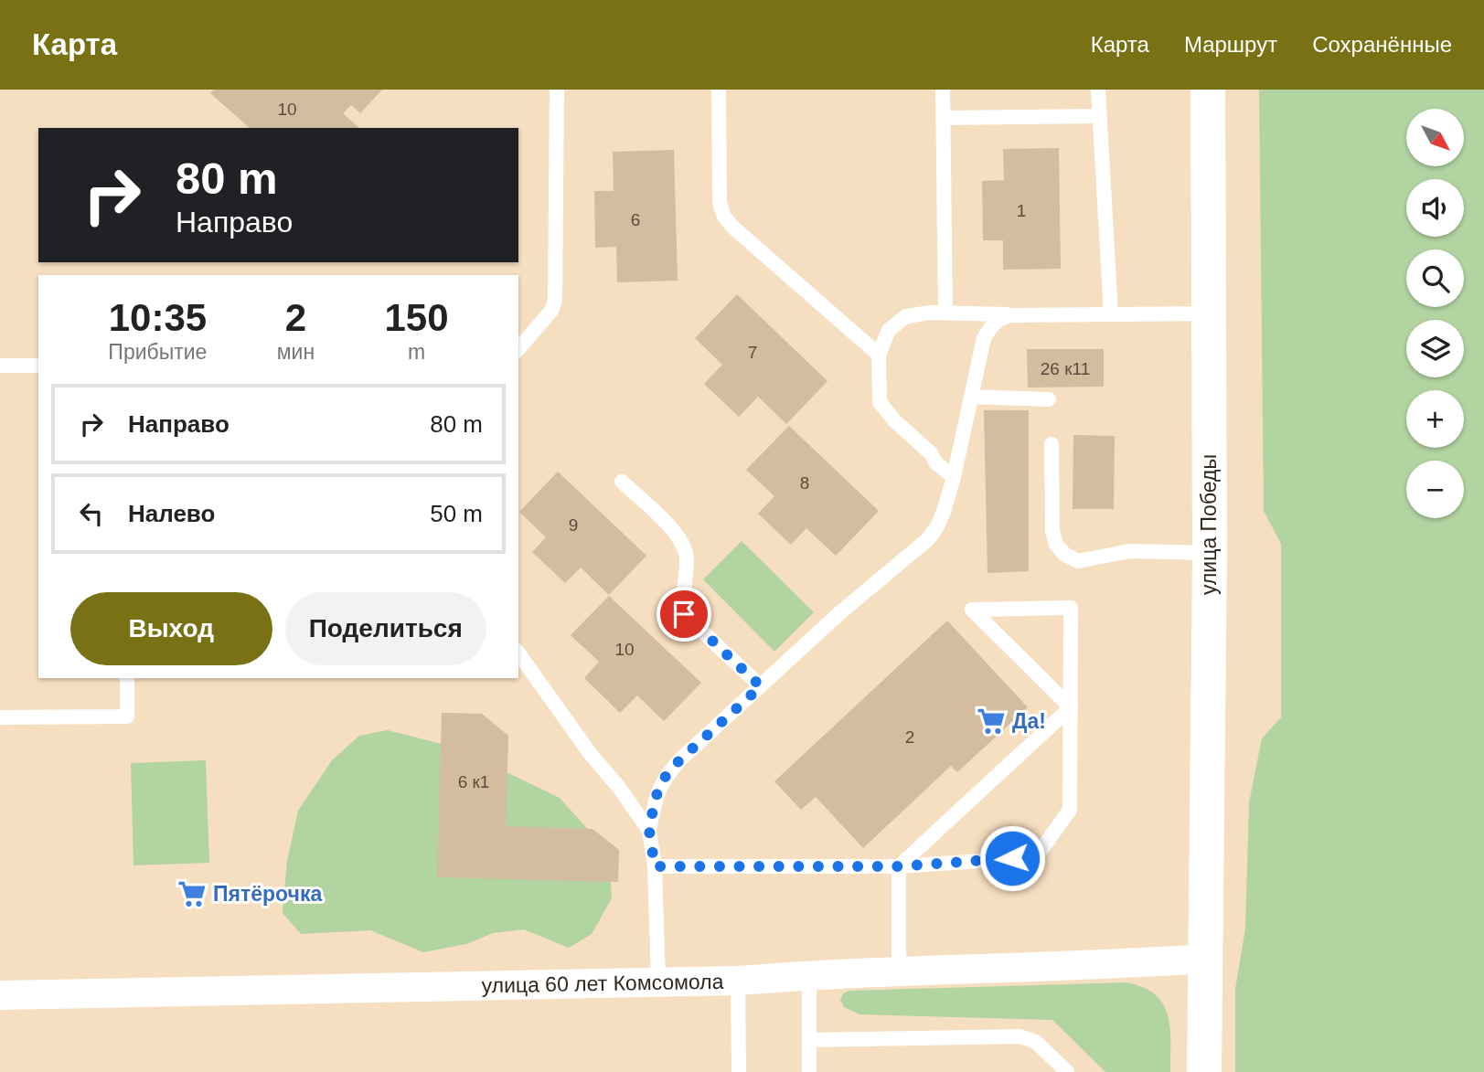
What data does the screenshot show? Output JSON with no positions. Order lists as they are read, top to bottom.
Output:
{
  "streets": {
    "street": ["улица Победы", "улица 60 лет Комсомола"]
  },
  "crossings": [
    ["улица Победы", "улица 60 лет Комсомола"]
  ],
  "places": {
    "supermarket": ["Да!", "Пятёрочка"]
  },
  "house_numbers": [
    "10",
    "1",
    "6",
    "7",
    "26 к11",
    "8",
    "9",
    "10",
    "2",
    "6 к1"
  ],
  "north": "bottom right",
  "page": {
    "header": "Карта",
    "nav": ["Карта", "Маршрут", "Сохранённые"],
    "map_buttons": ["+", "−"],
    "turn": ["80 m", "Направо"],
    "eta": [
      "10:35",
      "Прибытие",
      "2",
      "мин",
      "150",
      "m"
    ],
    "list": [
      {
        "name": "Направо",
        "value": "80 m"
      },
      {
        "name": "Налево",
        "value": "50 m"
      }
    ],
    "buttons": ["Выход", "Поделиться"]
  }
}
